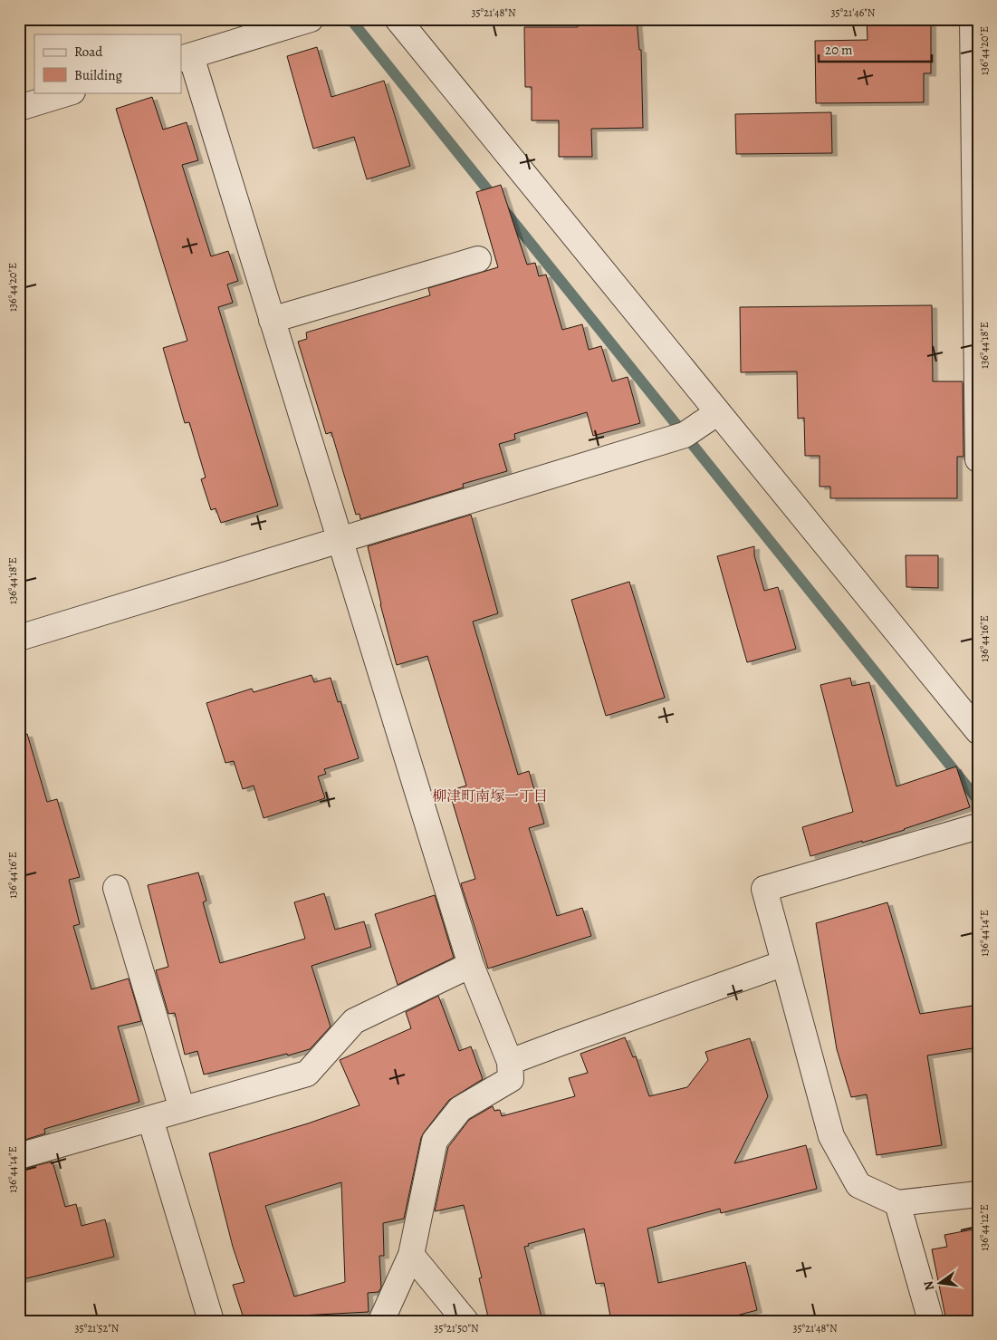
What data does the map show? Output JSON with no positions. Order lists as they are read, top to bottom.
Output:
{
  "districts": ["柳津町南塚一丁目"],
  "legend": ["Road", "Building"],
  "scale_bar": "20 m",
  "north": "left",
  "coordinates": [
    "35°21'48\"N",
    "35°21'46\"N",
    "136°44'20\"E",
    "136°44'18\"E",
    "136°44'16\"E",
    "136°44'14\"E",
    "136°44'12\"E",
    "35°21'52\"N",
    "35°21'50\"N"
  ]
}
